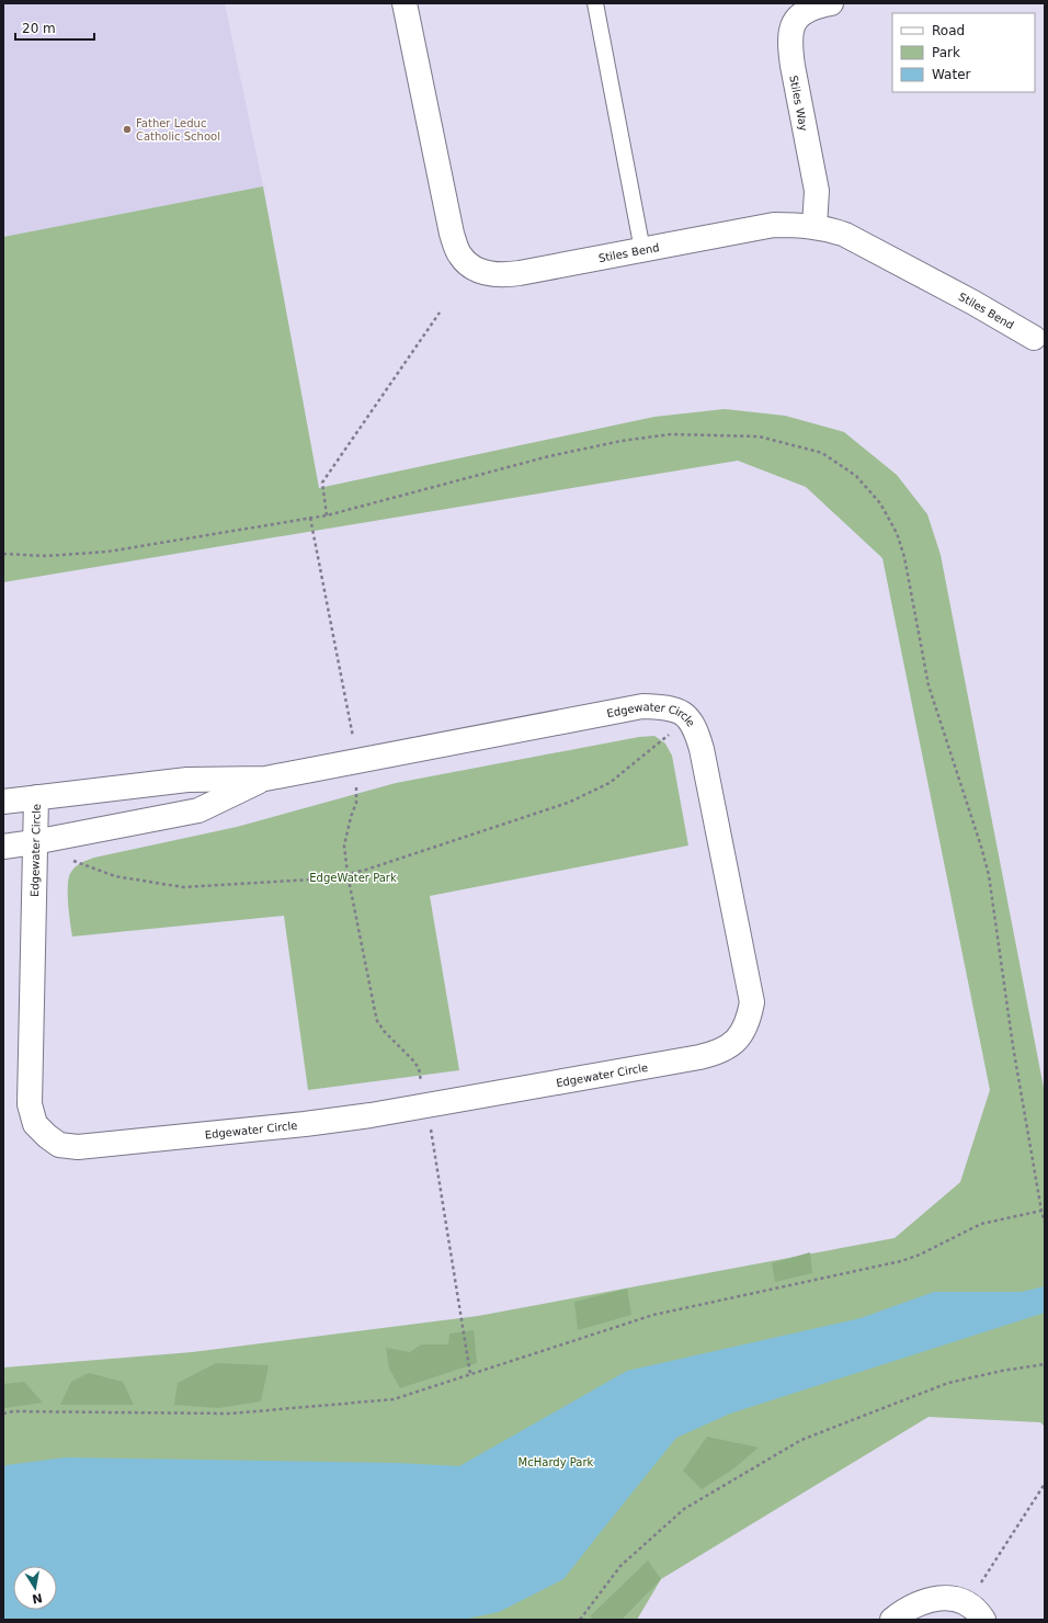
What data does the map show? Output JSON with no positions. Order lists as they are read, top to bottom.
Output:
{
  "streets": {
    "street": ["Stiles Way", "Stiles Bend", "Edgewater Circle"]
  },
  "crossings": [
    ["Stiles Way", "Stiles Bend"]
  ],
  "parks": ["EdgeWater Park", "McHardy Park"],
  "places": ["Father Leduc Catholic School"],
  "legend": ["Road", "Park", "Water"],
  "scale_bar": "20 m",
  "north": "bottom"
}
